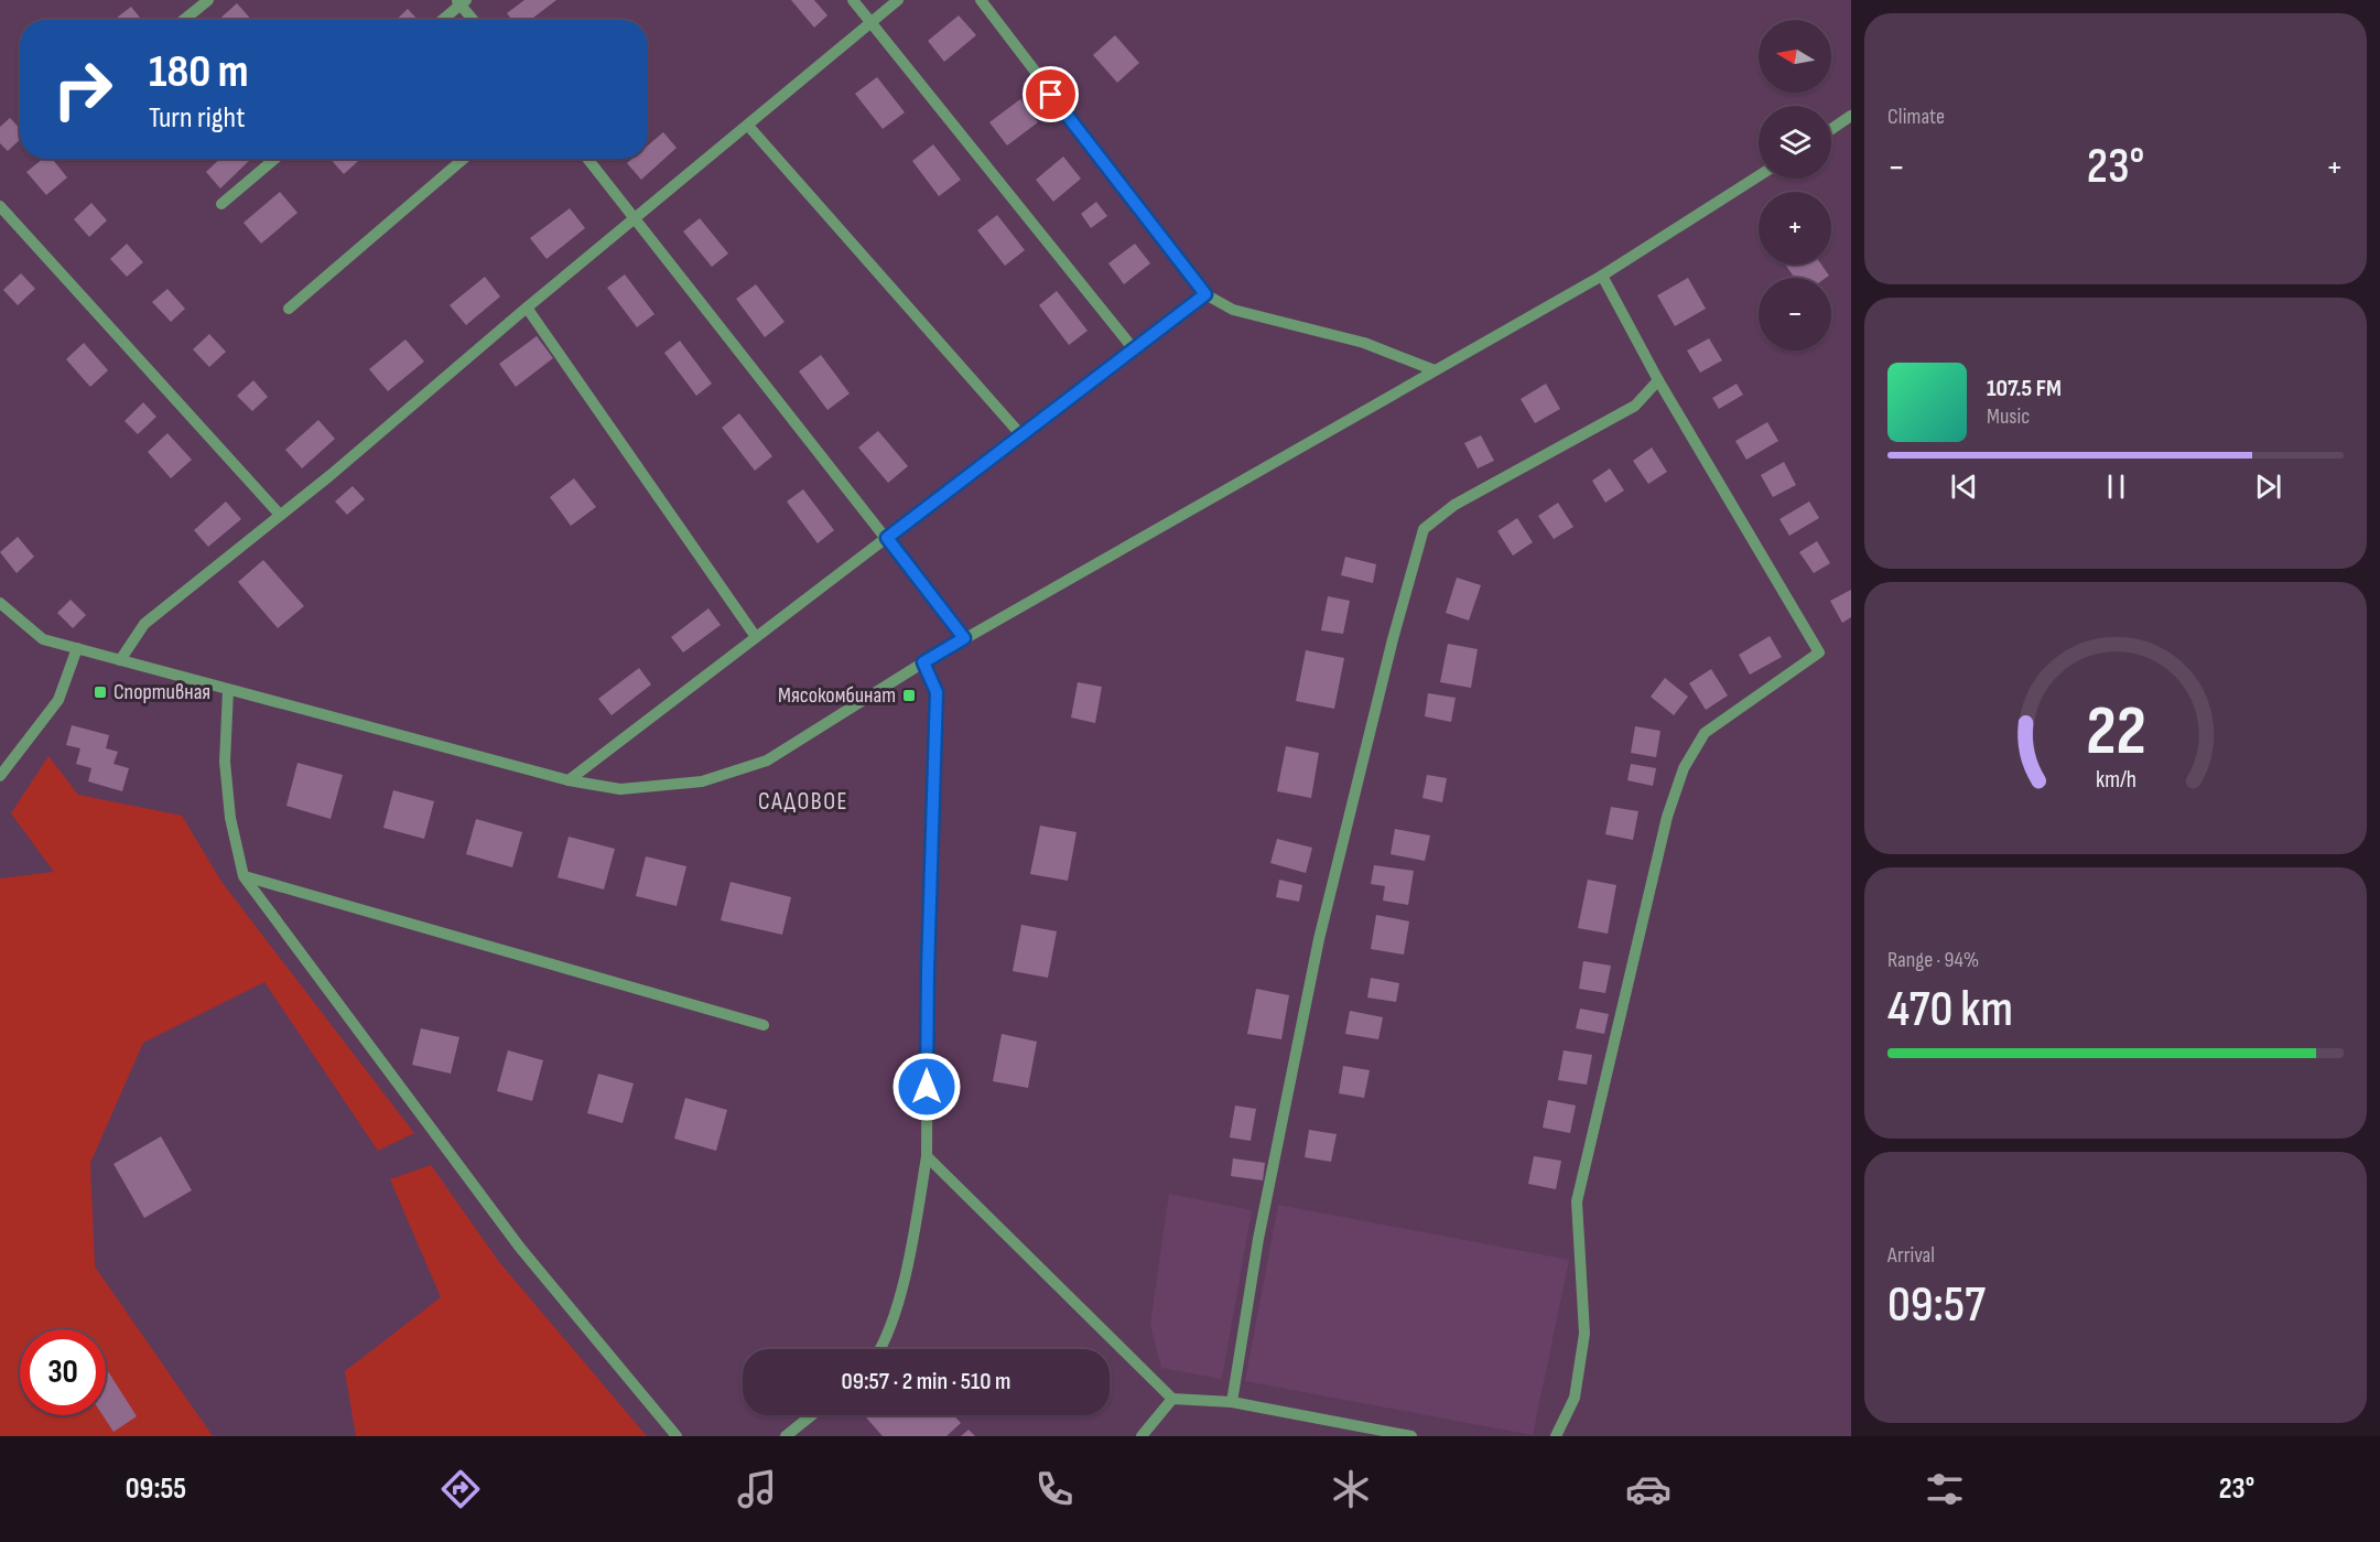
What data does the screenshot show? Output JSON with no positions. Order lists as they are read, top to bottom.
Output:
{
  "districts": ["САДОВОЕ"],
  "places": {
    "transit": ["Спортивная", "Мясокомбинат"]
  },
  "north": "left",
  "page": {
    "tile": [
      "Climate",
      ["Range · 94%", "470 km"],
      ["Arrival", "09:57"]
    ],
    "map_buttons": ["+", "−"],
    "turn": ["180 m", "Turn right"],
    "heat": ["−", "23°", "+"],
    "song": ["107.5 FM", "Music"],
    "limit": "30",
    "trip": "09:57 · 2 min · 510 m",
    "tabs": ["09:55", "23°"],
    "gauge": ["22", "km/h"]
  }
}
